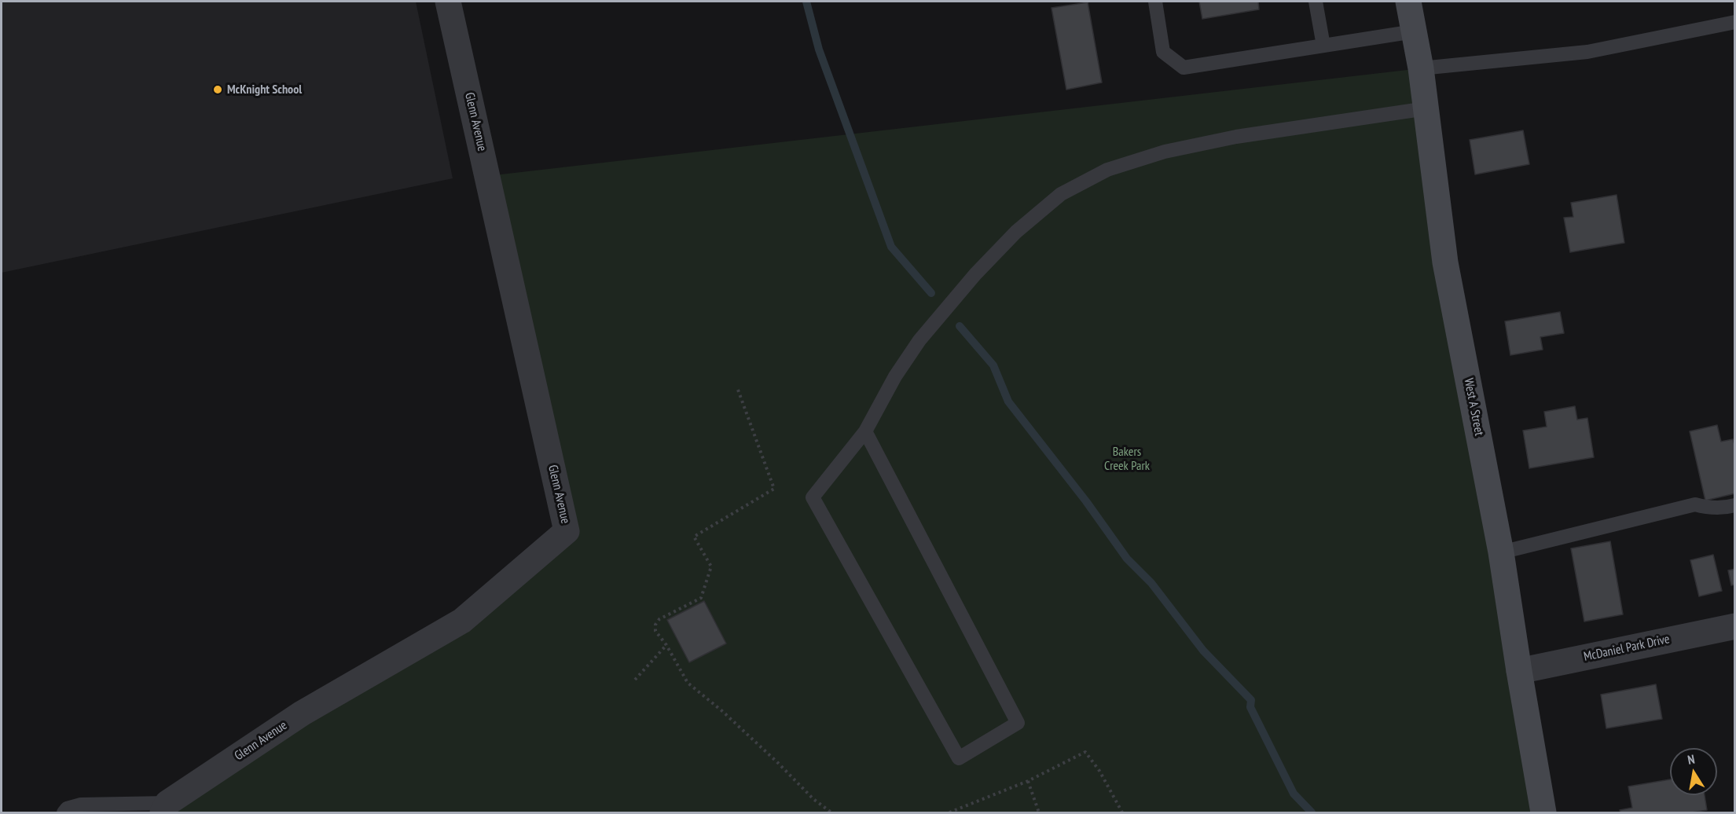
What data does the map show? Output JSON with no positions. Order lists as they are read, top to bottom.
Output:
{
  "streets": {
    "street": ["Glenn Avenue", "West A Street", "McDaniel Park Drive"]
  },
  "crossings": [
    ["West A Street", "McDaniel Park Drive"]
  ],
  "parks": ["Bakers Creek Park"],
  "places": ["McKnight School"],
  "north": "top"
}
